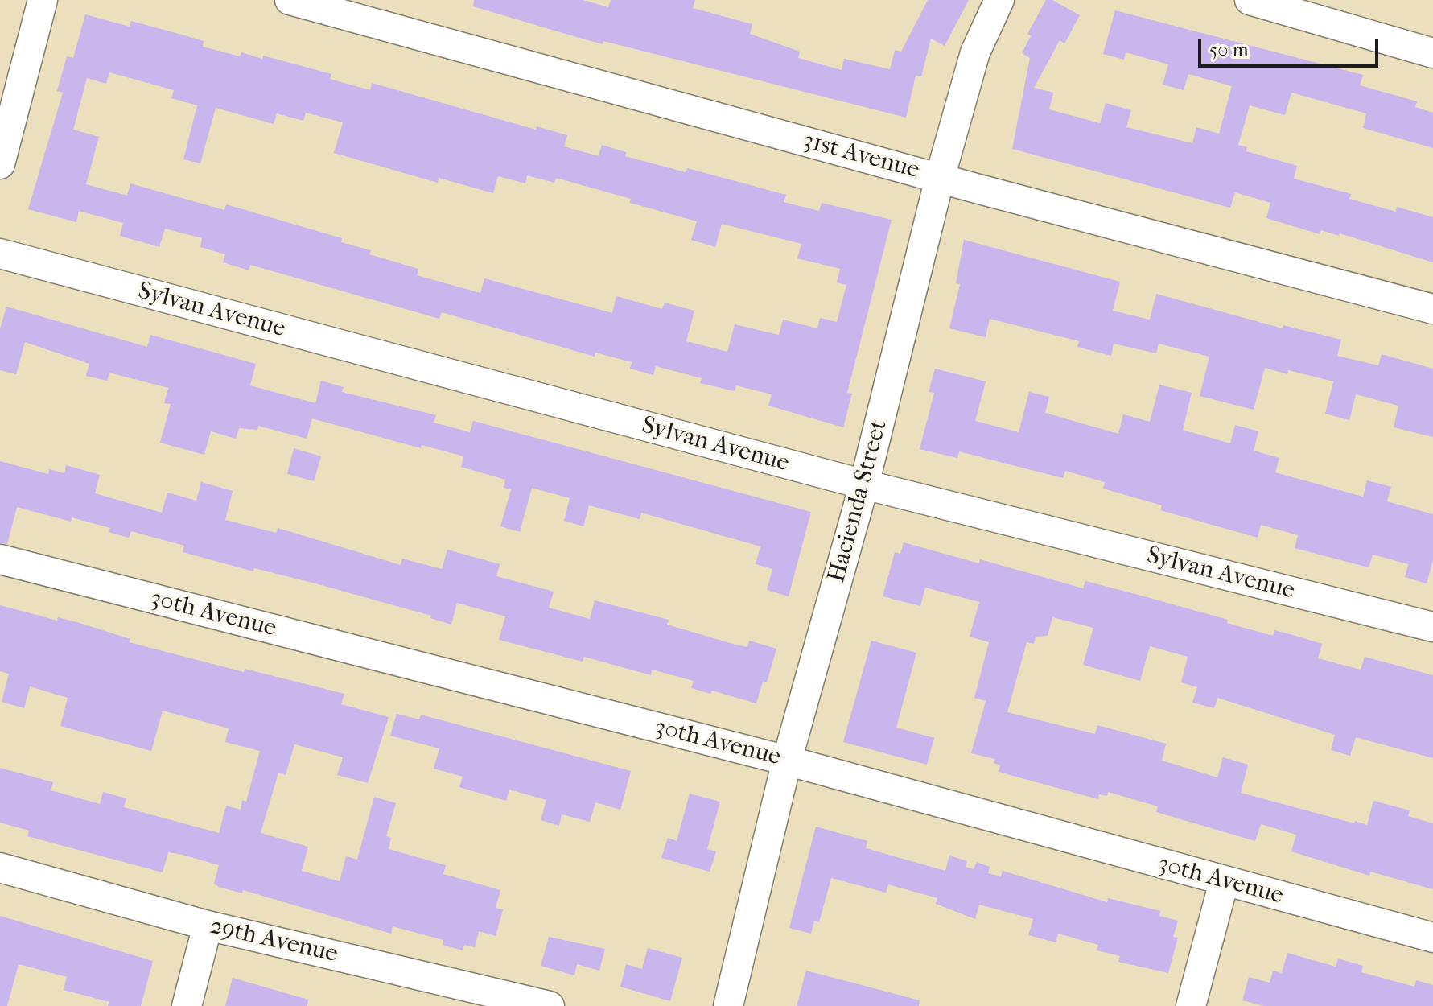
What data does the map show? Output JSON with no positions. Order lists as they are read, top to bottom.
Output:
{
  "streets": {
    "street": [
      "31st Avenue",
      "Sylvan Avenue",
      "Hacienda Street",
      "30th Avenue",
      "29th Avenue"
    ]
  },
  "crossings": [
    ["31st Avenue", "Hacienda Street"],
    ["Sylvan Avenue", "Hacienda Street"],
    ["Hacienda Street", "30th Avenue"]
  ],
  "scale_bar": "50 m"
}
